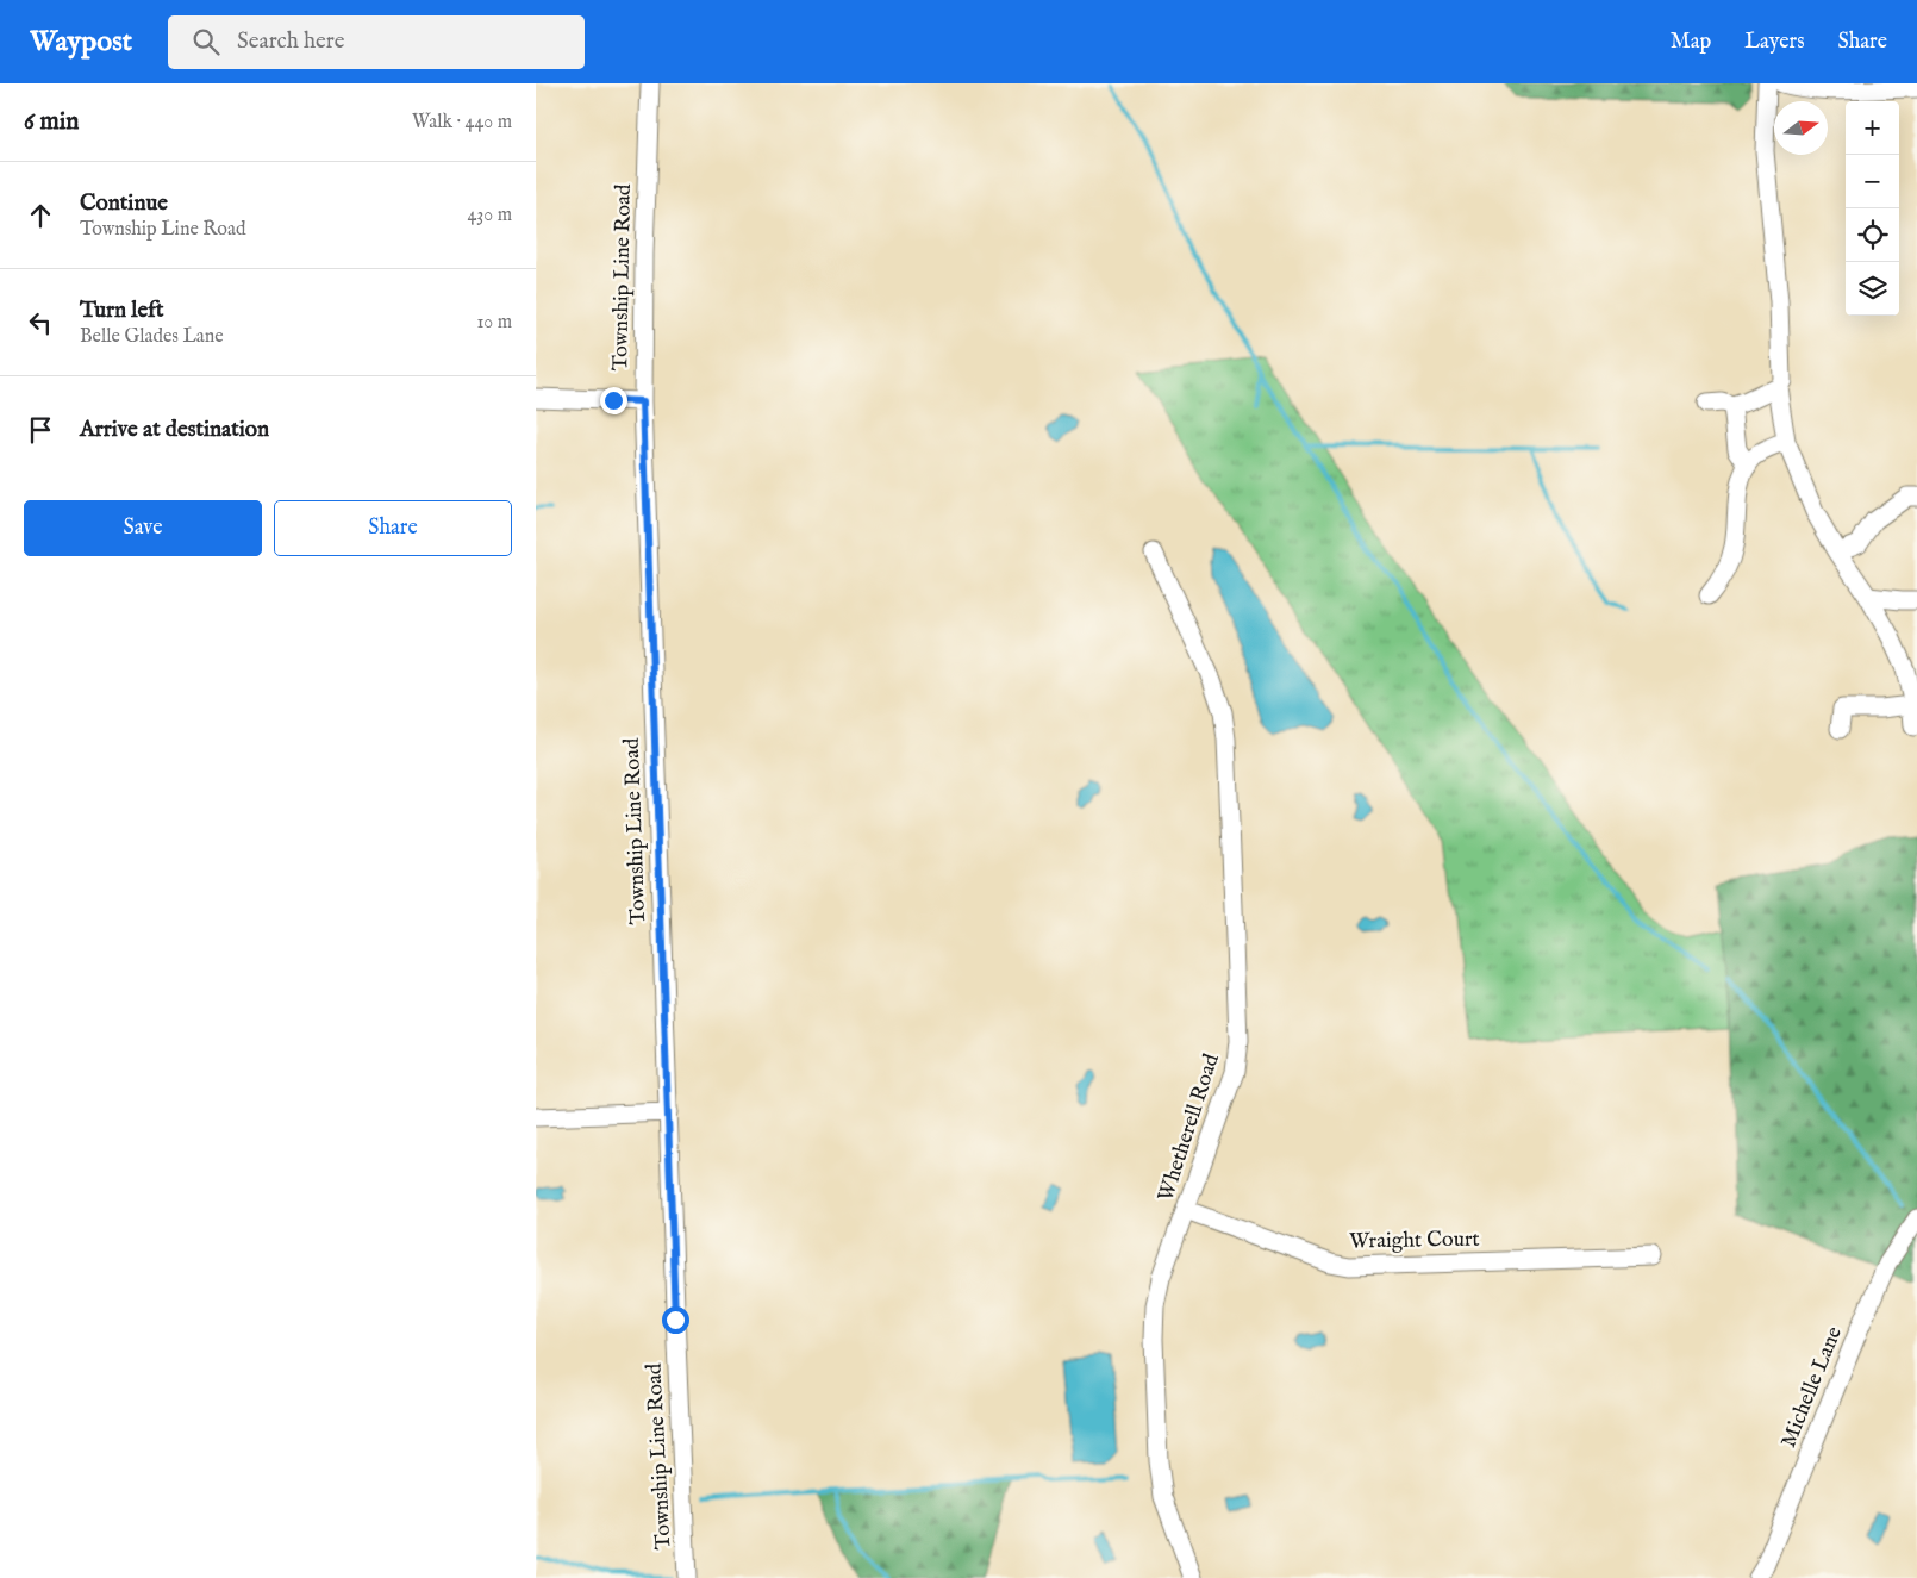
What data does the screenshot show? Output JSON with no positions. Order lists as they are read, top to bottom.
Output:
{
  "streets": {
    "street": [
      "Township Line Road",
      "Whetherell Road",
      "Wraight Court",
      "Michelle Lane"
    ]
  },
  "crossings": [
    ["Whetherell Road", "Wraight Court"]
  ],
  "north": "right",
  "page": {
    "header": "Waypost",
    "search": "Search here",
    "nav": ["Map", "Layers", "Share"],
    "heading": ["6 min", "Walk · 440 m"],
    "map_buttons": ["+", "−"],
    "list": [
      ["Continue", "Township Line Road", "430 m"],
      ["Turn left", "Belle Glades Lane", "10 m"],
      "Arrive at destination"
    ],
    "buttons": ["Save", "Share"]
  }
}
